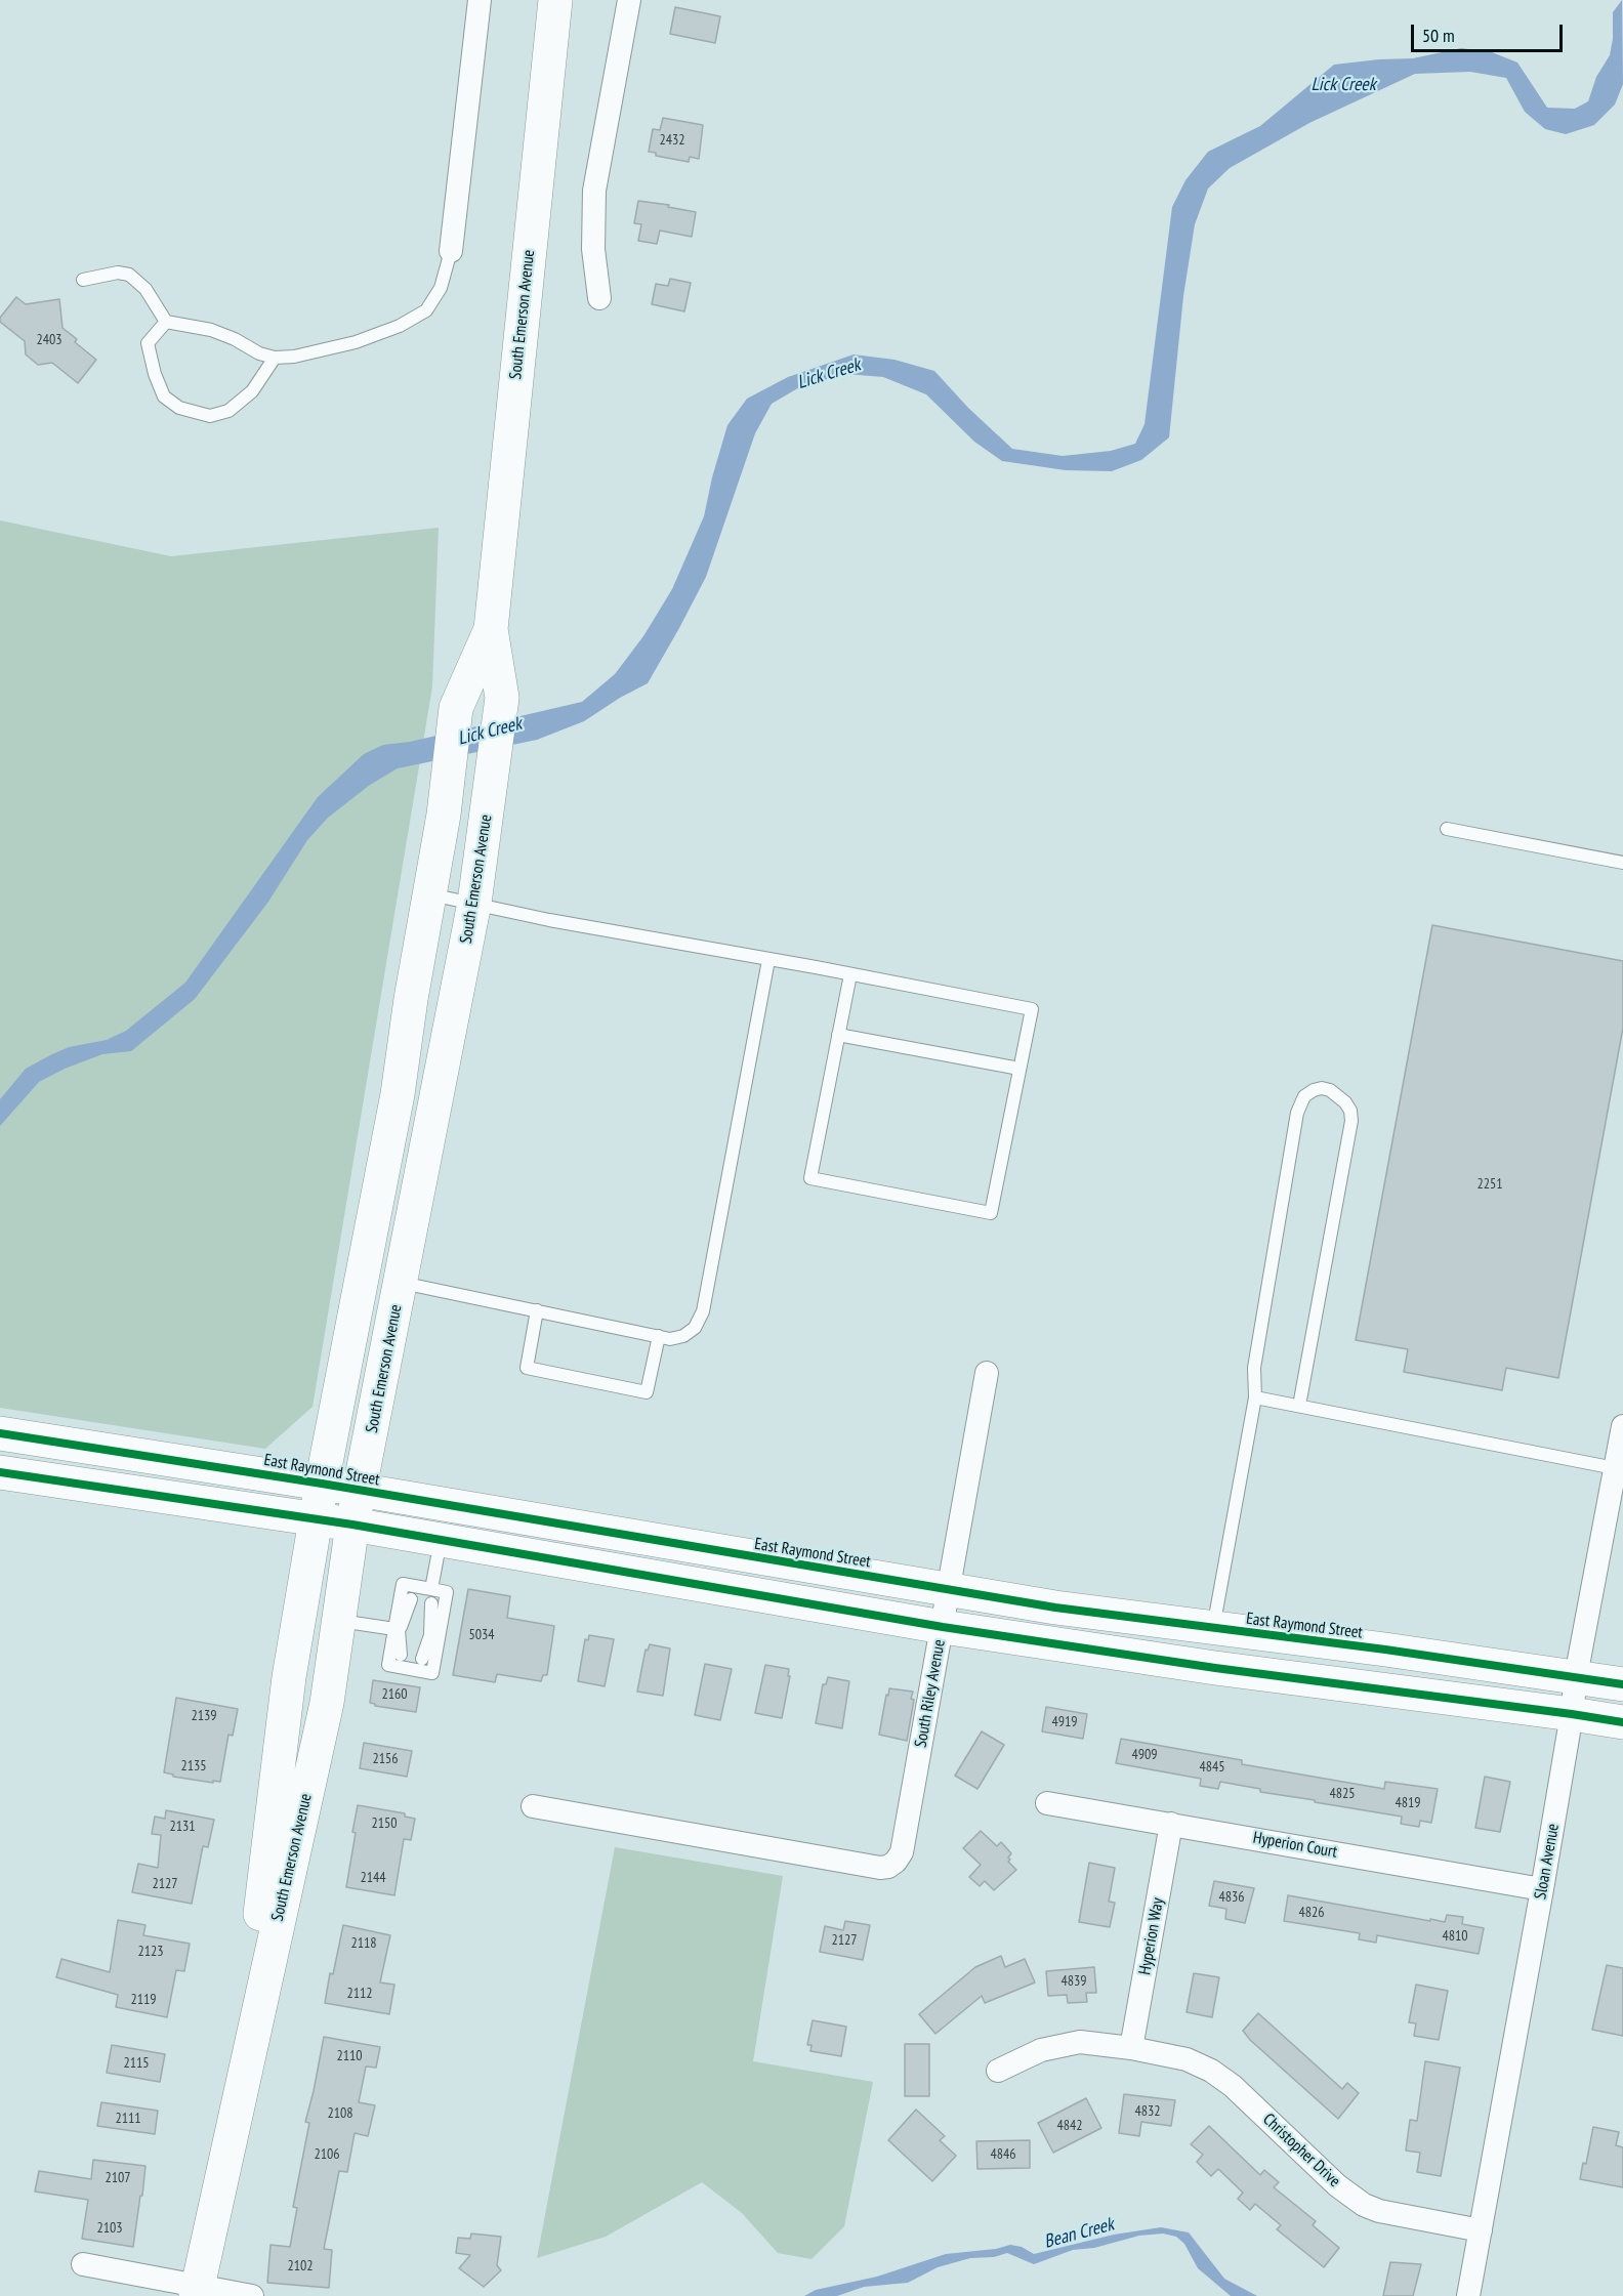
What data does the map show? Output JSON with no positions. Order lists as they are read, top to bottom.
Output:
{
  "streets": {
    "main road": ["South Emerson Avenue", "East Raymond Street"],
    "street": [
      "South Riley Avenue",
      "Hyperion Court",
      "Sloan Avenue",
      "Hyperion Way",
      "Christopher Drive"
    ]
  },
  "crossings": [
    ["South Emerson Avenue", "East Raymond Street"],
    ["East Raymond Street", "South Riley Avenue"],
    ["East Raymond Street", "Sloan Avenue"],
    ["Hyperion Court", "Sloan Avenue"],
    ["Hyperion Court", "Hyperion Way"],
    ["Sloan Avenue", "Christopher Drive"],
    ["Hyperion Way", "Christopher Drive"]
  ],
  "water": ["Lick Creek", "Bean Creek"],
  "house_numbers": [
    "2432",
    "2403",
    "2251",
    "5034",
    "2160",
    "2139",
    "4919",
    "4909",
    "2156",
    "2135",
    "4845",
    "4825",
    "4819",
    "2150",
    "2131",
    "2144",
    "2127",
    "4836",
    "4826",
    "4810",
    "2127",
    "2118",
    "2123",
    "4839",
    "2112",
    "2119",
    "2110",
    "2115",
    "4832",
    "2108",
    "2111",
    "4842",
    "2106",
    "4846",
    "2107",
    "2103",
    "2102"
  ],
  "scale_bar": "50 m"
}
